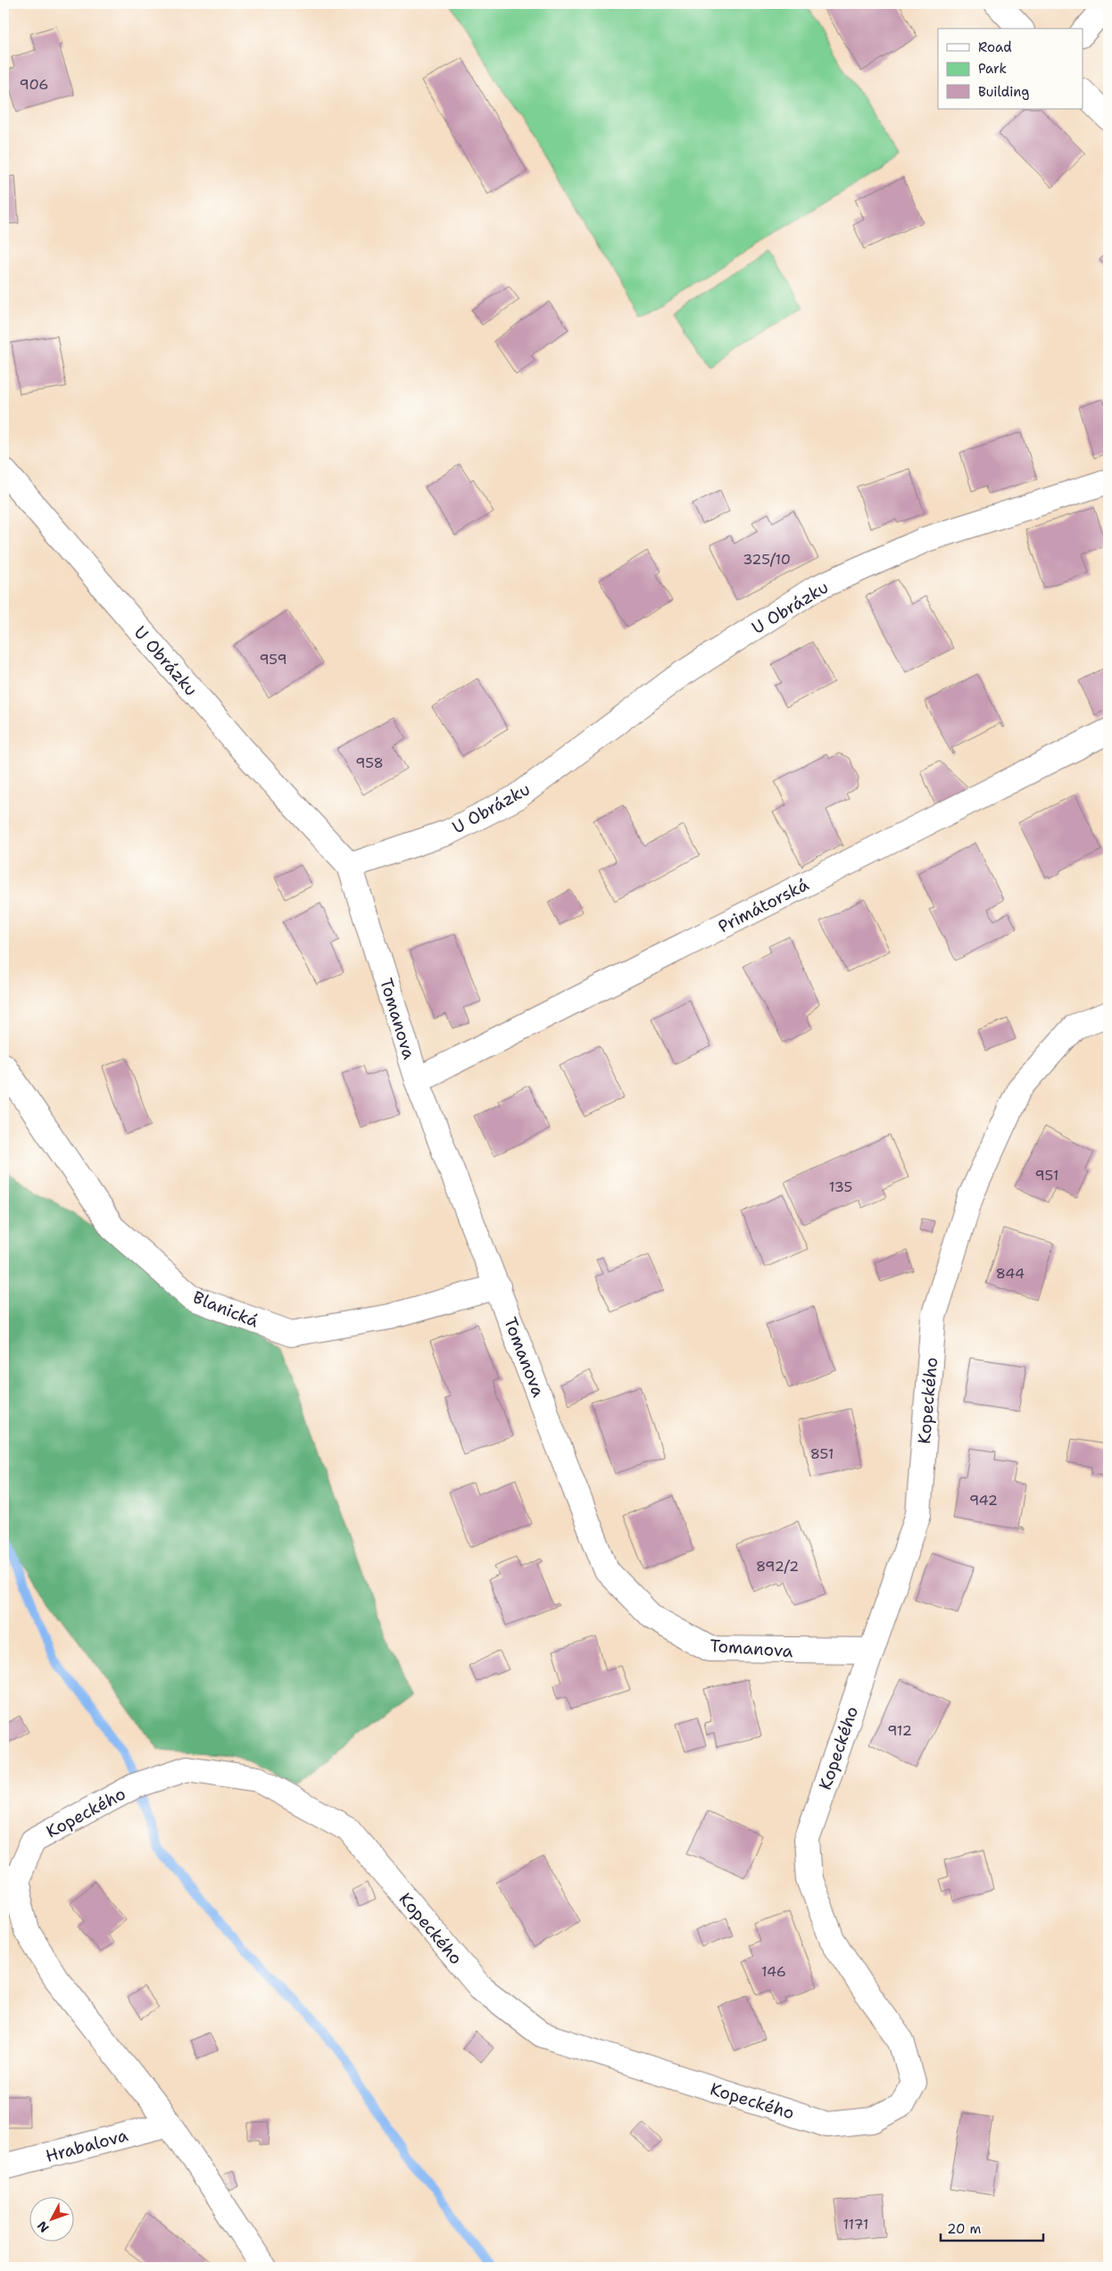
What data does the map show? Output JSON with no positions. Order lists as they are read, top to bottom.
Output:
{
  "streets": {
    "street": [
      "U Obrázku",
      "Primátorská",
      "Tomanova",
      "Blanická",
      "Kopeckého",
      "Hrabalova"
    ]
  },
  "crossings": [
    ["U Obrázku", "Tomanova"],
    ["Primátorská", "Tomanova"],
    ["Tomanova", "Blanická"],
    ["Tomanova", "Kopeckého"],
    ["Kopeckého", "Hrabalova"]
  ],
  "house_numbers": [
    "906",
    "325/10",
    "959",
    "958",
    "951",
    "135",
    "844",
    "851",
    "942",
    "892/2",
    "912",
    "146",
    "1171"
  ],
  "legend": ["Road", "Park", "Building"],
  "scale_bar": "20 m",
  "north": "bottom left"
}
